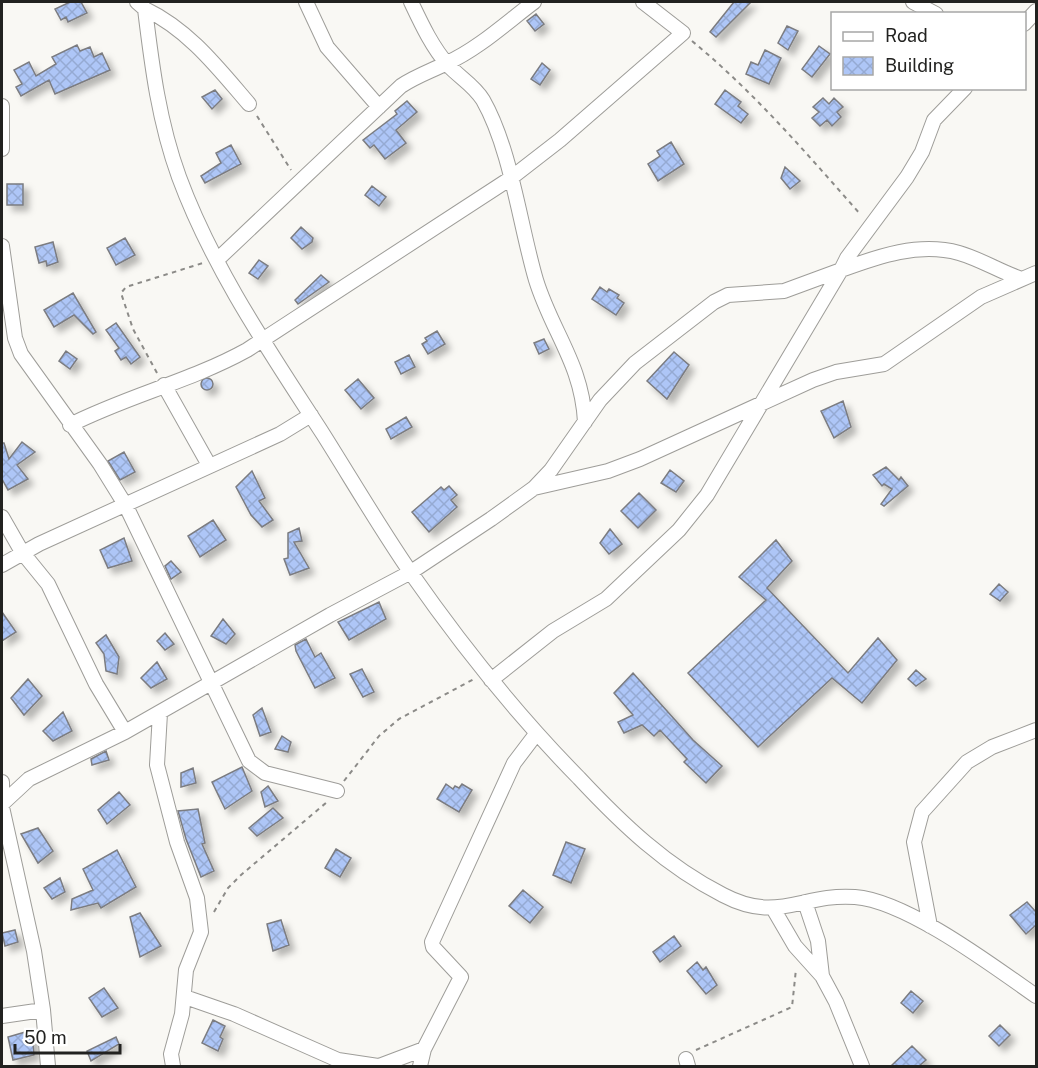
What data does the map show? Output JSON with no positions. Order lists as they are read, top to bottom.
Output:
{
  "legend": ["Road", "Building"],
  "scale_bar": "50 m"
}
